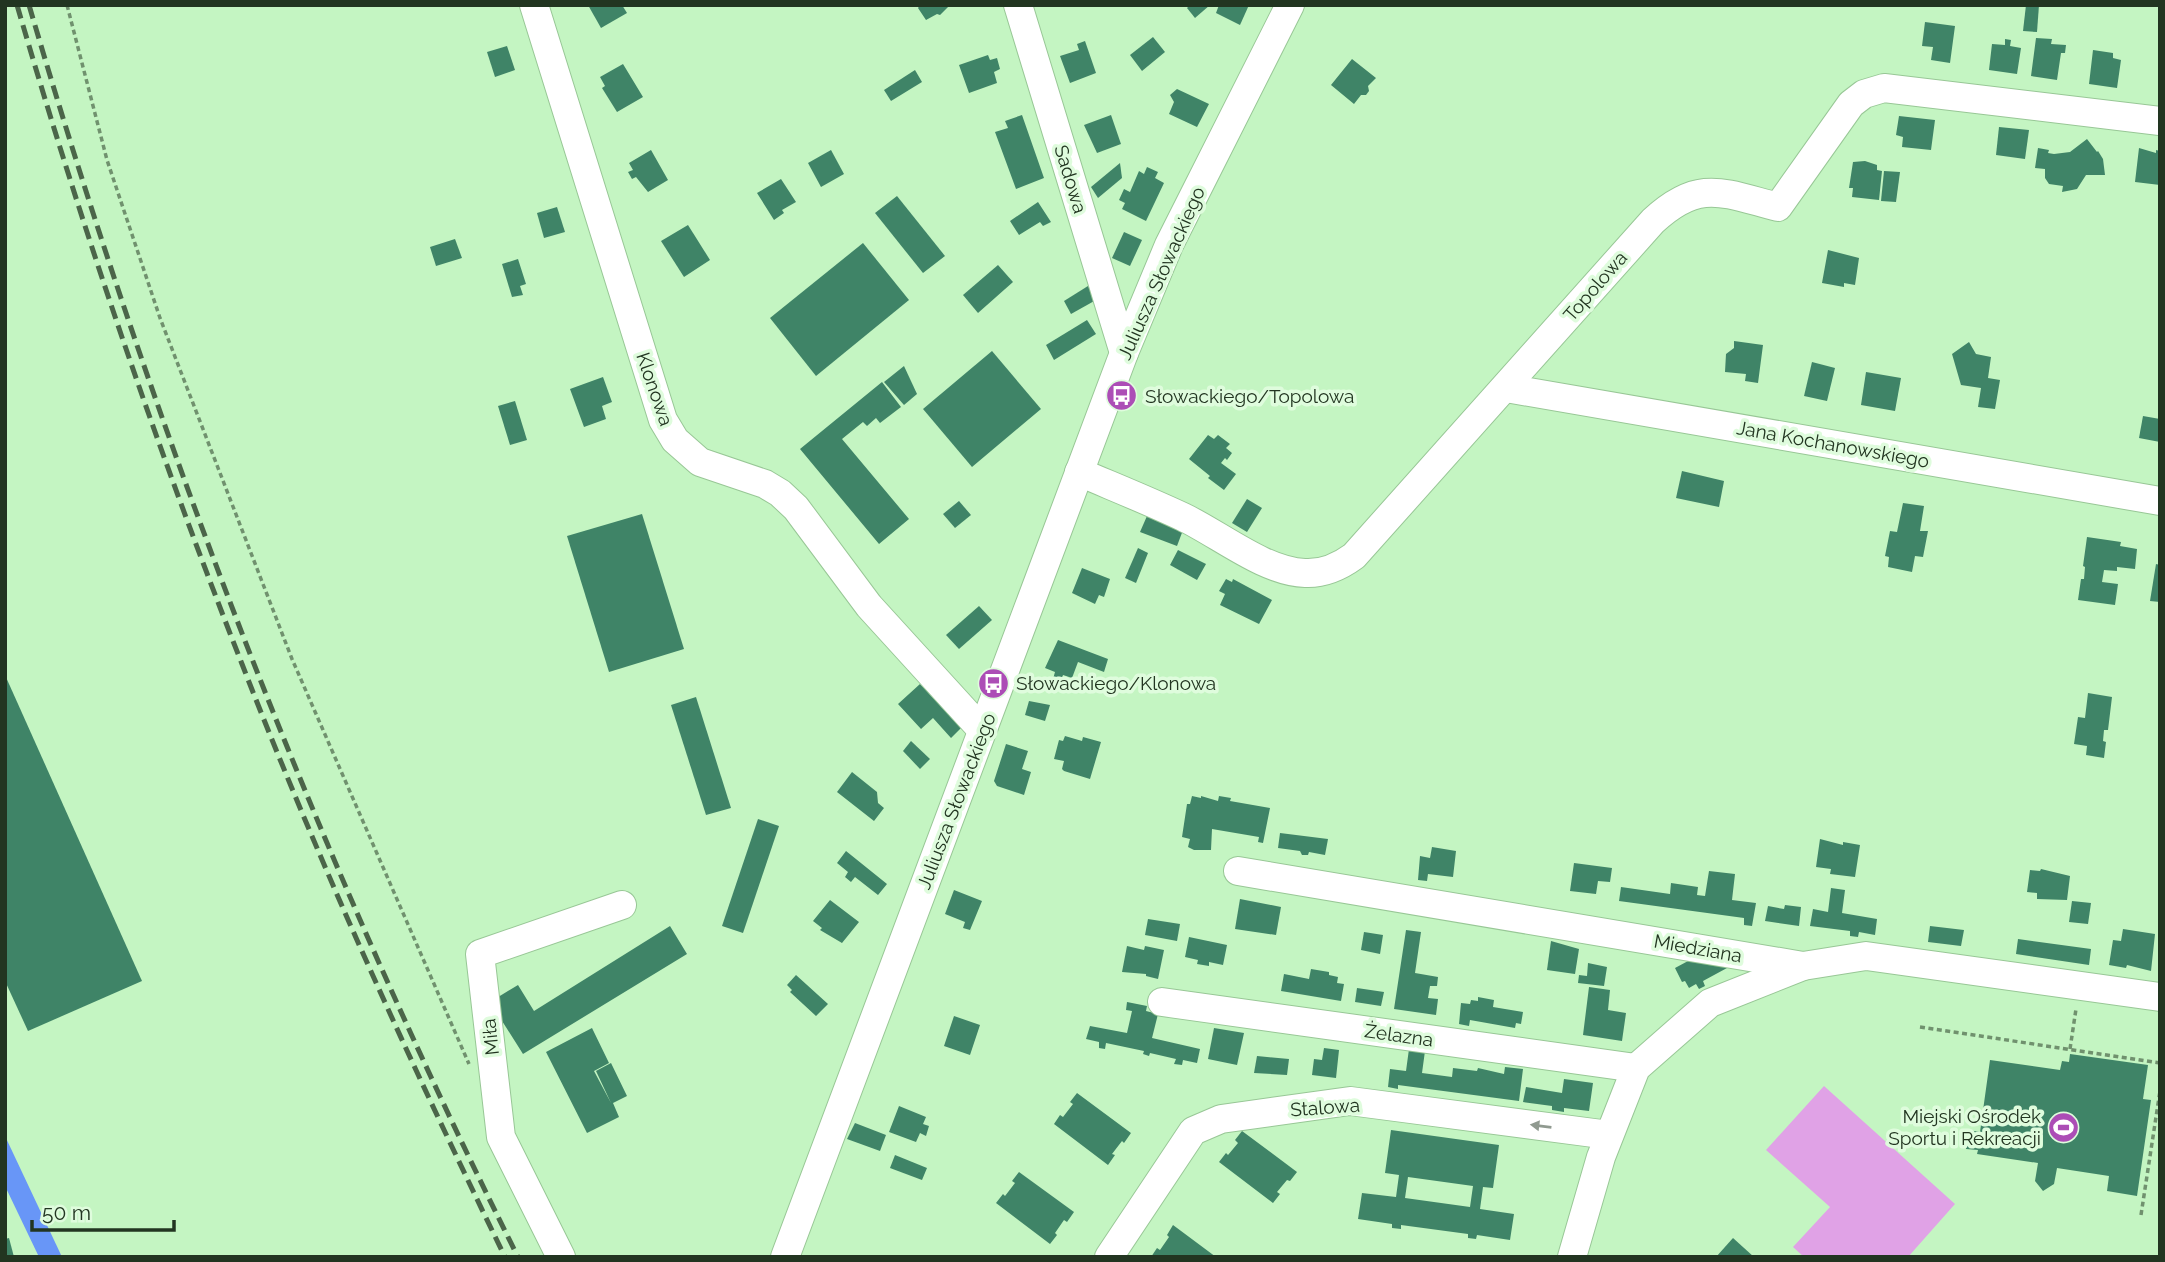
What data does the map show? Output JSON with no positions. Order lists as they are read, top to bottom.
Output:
{
  "streets": {
    "street": [
      "Sadowa",
      "Juliusza Słowackiego",
      "Topolowa",
      "Klonowa",
      "Jana Kochanowskiego",
      "Miedziana",
      "Żelazna",
      "Miła",
      "Stalowa"
    ]
  },
  "crossings": [
    ["Sadowa", "Juliusza Słowackiego"],
    ["Juliusza Słowackiego", "Topolowa"],
    ["Juliusza Słowackiego", "Klonowa"],
    ["Topolowa", "Jana Kochanowskiego"]
  ],
  "one_way": ["Stalowa"],
  "places": {
    "bus stop": ["Słowackiego/Topolowa", "Słowackiego/Klonowa"],
    "sports": ["Miejski Ośrodek Sportu i Rekreacji"]
  },
  "scale_bar": "50 m"
}
